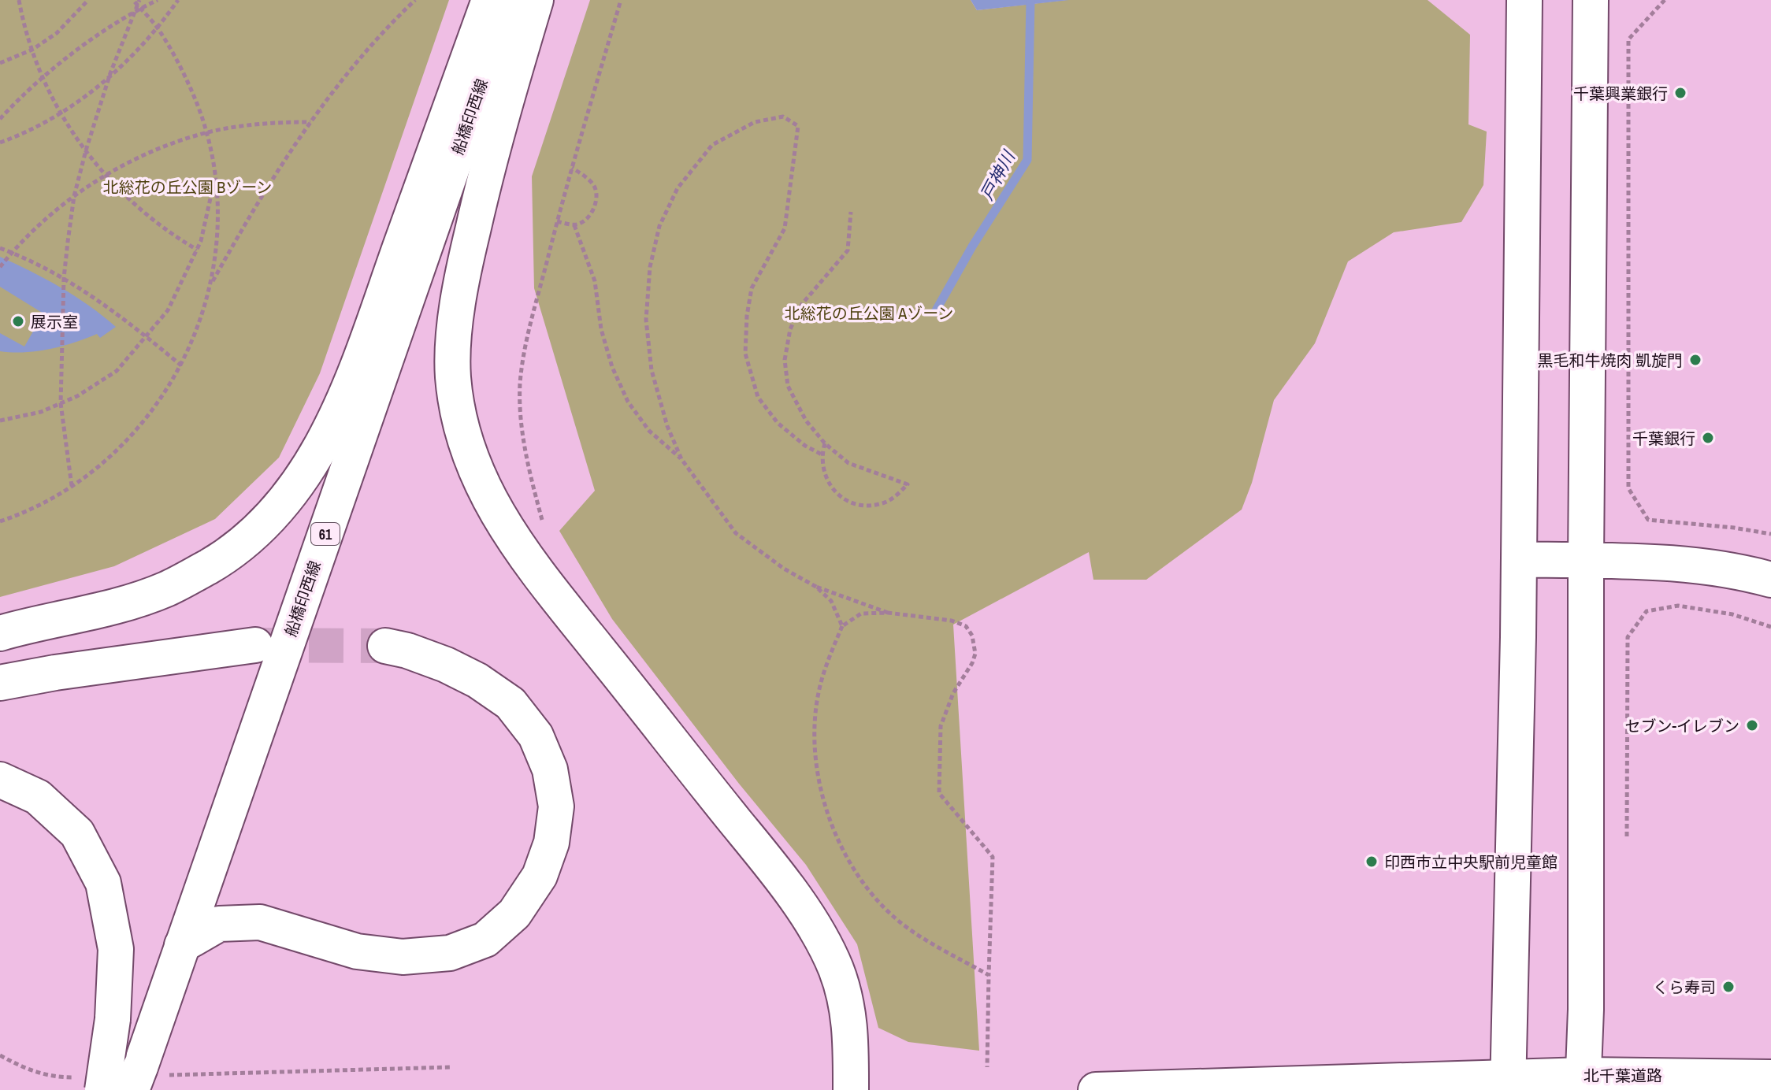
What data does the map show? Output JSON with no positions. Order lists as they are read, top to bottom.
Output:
{
  "streets": {
    "main road": ["船橋印西線", "61", "北千葉道路"]
  },
  "water": ["戸神川"],
  "parks": ["北総花の丘公園 Bゾーン", "北総花の丘公園 Aゾーン"],
  "places": [
    "千葉興業銀行",
    "展示室",
    "黒毛和牛焼肉 凱旋門",
    "千葉銀行",
    "セブン-イレブン",
    "印西市立中央駅前児童館",
    "くら寿司"
  ]
}
